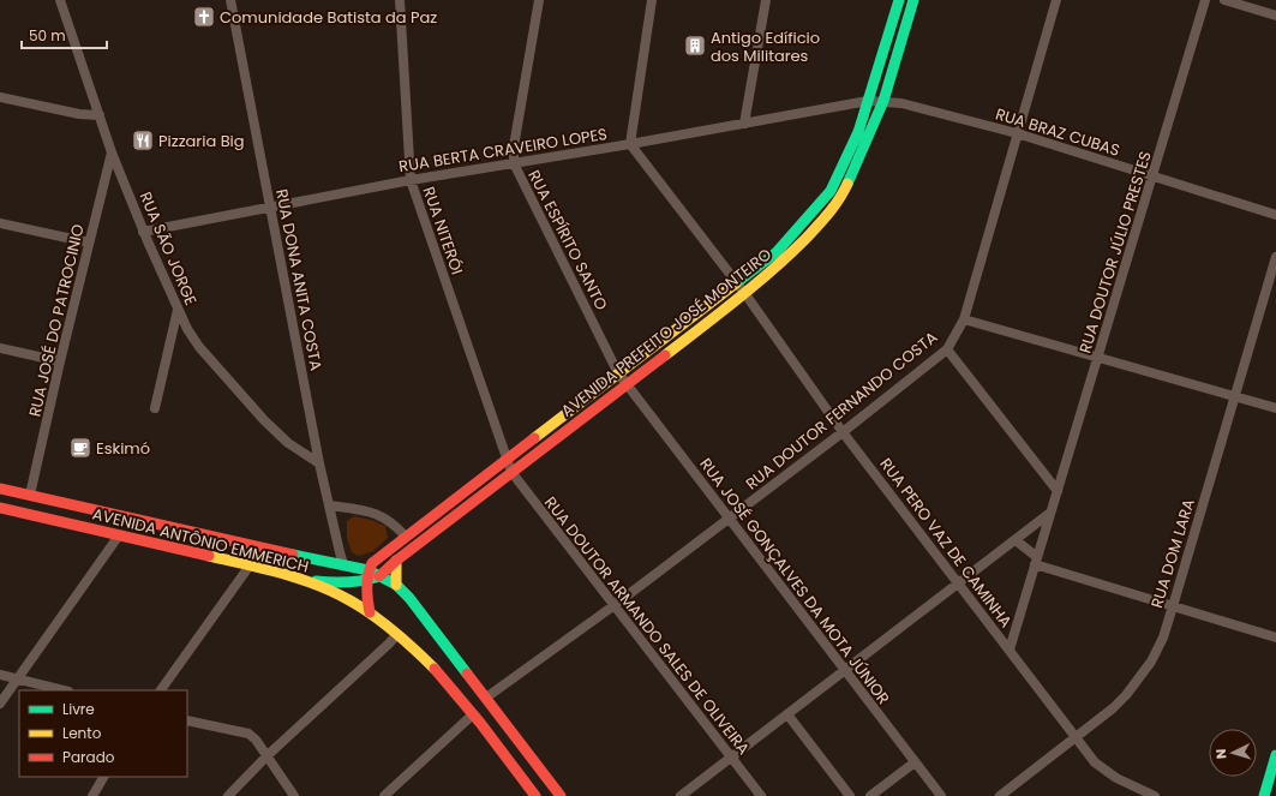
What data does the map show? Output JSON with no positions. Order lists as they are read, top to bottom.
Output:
{
  "streets": {
    "main road": ["AVENIDA PREFEITO JOSÉ MONTEIRO", "AVENIDA ANTÔNIO EMMERICH"],
    "street": [
      "RUA BRAZ CUBAS",
      "RUA BERTA CRAVEIRO LOPES",
      "RUA NITERÓI",
      "RUA ESPÍRITO SANTO",
      "RUA SÃO JORGE",
      "RUA DOUTOR JÚLIO PRESTES",
      "RUA DONA ANITA COSTA",
      "RUA JOSÉ DO PATROCINIO",
      "RUA DOUTOR FERNANDO COSTA",
      "RUA PERO VAZ DE CAMINHA",
      "RUA DOM LARA",
      "RUA JOSÉ GONÇALVES DA MOTA JÚNIOR",
      "RUA DOUTOR ARMANDO SALES DE OLIVEIRA"
    ]
  },
  "crossings": [
    ["RUA BRAZ CUBAS", "RUA BERTA CRAVEIRO LOPES"],
    ["RUA BRAZ CUBAS", "RUA DOUTOR JÚLIO PRESTES"],
    ["RUA BRAZ CUBAS", "AVENIDA PREFEITO JOSÉ MONTEIRO"],
    ["RUA BRAZ CUBAS", "RUA DOUTOR FERNANDO COSTA"],
    ["RUA BERTA CRAVEIRO LOPES", "RUA NITERÓI"],
    ["RUA BERTA CRAVEIRO LOPES", "RUA ESPÍRITO SANTO"],
    ["RUA BERTA CRAVEIRO LOPES", "RUA SÃO JORGE"],
    ["RUA BERTA CRAVEIRO LOPES", "RUA DONA ANITA COSTA"],
    ["RUA BERTA CRAVEIRO LOPES", "AVENIDA PREFEITO JOSÉ MONTEIRO"],
    ["RUA BERTA CRAVEIRO LOPES", "RUA PERO VAZ DE CAMINHA"],
    ["RUA NITERÓI", "AVENIDA PREFEITO JOSÉ MONTEIRO"],
    ["RUA NITERÓI", "RUA DOUTOR ARMANDO SALES DE OLIVEIRA"],
    ["RUA ESPÍRITO SANTO", "AVENIDA PREFEITO JOSÉ MONTEIRO"],
    ["RUA ESPÍRITO SANTO", "RUA JOSÉ GONÇALVES DA MOTA JÚNIOR"],
    ["RUA SÃO JORGE", "RUA DONA ANITA COSTA"],
    ["RUA SÃO JORGE", "RUA JOSÉ DO PATROCINIO"],
    ["RUA DOUTOR JÚLIO PRESTES", "RUA PERO VAZ DE CAMINHA"],
    ["RUA DONA ANITA COSTA", "AVENIDA ANTÔNIO EMMERICH"],
    ["RUA JOSÉ DO PATROCINIO", "AVENIDA ANTÔNIO EMMERICH"],
    ["AVENIDA PREFEITO JOSÉ MONTEIRO", "AVENIDA ANTÔNIO EMMERICH"],
    ["AVENIDA PREFEITO JOSÉ MONTEIRO", "RUA PERO VAZ DE CAMINHA"],
    ["AVENIDA PREFEITO JOSÉ MONTEIRO", "RUA JOSÉ GONÇALVES DA MOTA JÚNIOR"],
    ["AVENIDA PREFEITO JOSÉ MONTEIRO", "RUA DOUTOR ARMANDO SALES DE OLIVEIRA"],
    ["RUA DOUTOR FERNANDO COSTA", "RUA PERO VAZ DE CAMINHA"],
    ["RUA DOUTOR FERNANDO COSTA", "RUA JOSÉ GONÇALVES DA MOTA JÚNIOR"],
    ["RUA DOUTOR FERNANDO COSTA", "RUA DOUTOR ARMANDO SALES DE OLIVEIRA"],
    ["RUA PERO VAZ DE CAMINHA", "RUA DOM LARA"]
  ],
  "places": {
    "church": ["Comunidade Batista da Paz"],
    "building": ["Antigo Edíficio dos Militares"],
    "restaurant": ["Pizzaria Big"],
    "cafe": ["Eskimó"]
  },
  "legend": ["Livre", "Lento", "Parado"],
  "scale_bar": "50 m",
  "north": "left"
}
